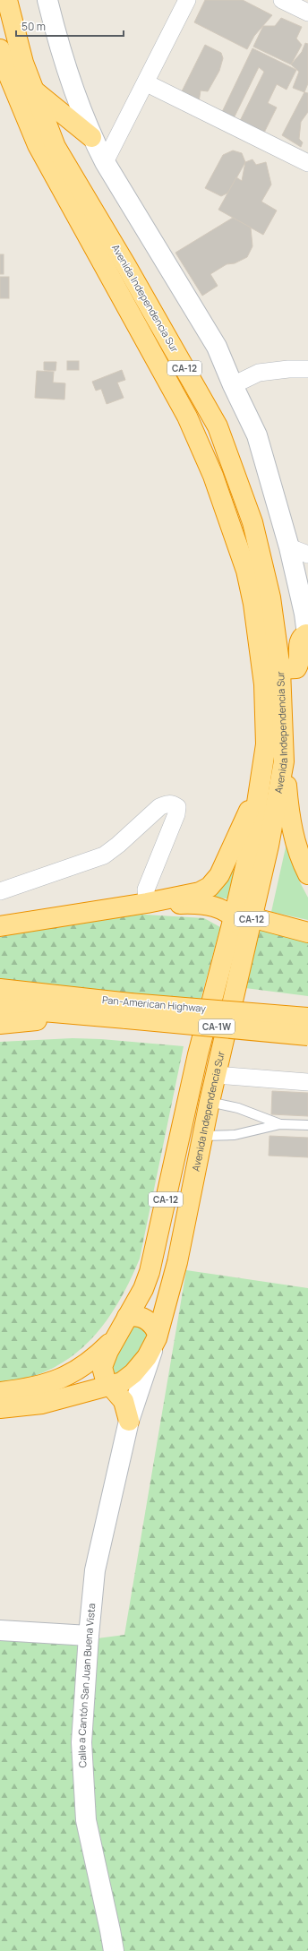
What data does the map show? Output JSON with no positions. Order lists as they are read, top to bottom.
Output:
{
  "streets": {
    "highway": [
      "Avenida Independencia Sur",
      "CA-12",
      "Pan-American Highway",
      "CA-1W"
    ],
    "street": ["Calle a Cantón San Juan Buena Vista"]
  },
  "crossings": [
    ["Avenida Independencia Sur", "CA-12"],
    ["Avenida Independencia Sur", "Calle a Cantón San Juan Buena Vista"]
  ],
  "scale_bar": "50 m"
}
